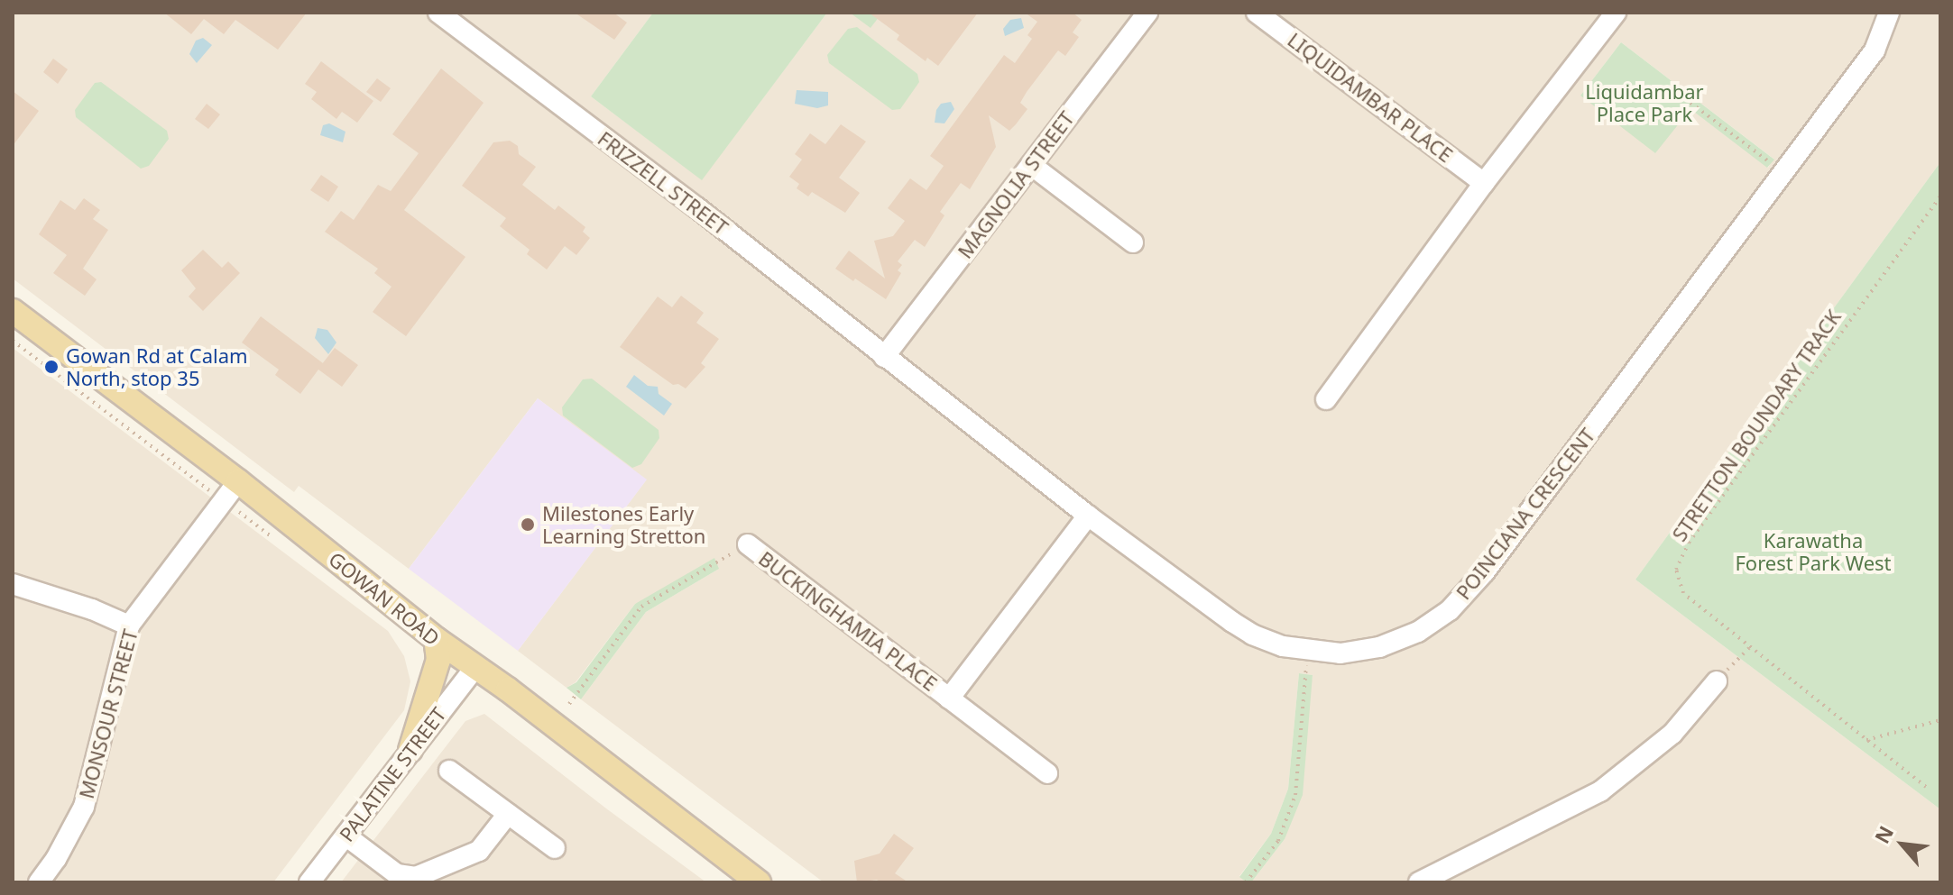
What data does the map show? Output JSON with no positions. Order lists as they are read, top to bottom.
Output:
{
  "streets": {
    "main road": ["GOWAN ROAD"],
    "street": [
      "LIQUIDAMBAR PLACE",
      "FRIZZELL STREET",
      "MAGNOLIA STREET",
      "POINCIANA CRESCENT",
      "BUCKINGHAMIA PLACE",
      "MONSOUR STREET",
      "PALATINE STREET"
    ],
    "path": ["STRETTON BOUNDARY TRACK"]
  },
  "crossings": [
    ["FRIZZELL STREET", "MAGNOLIA STREET"],
    ["FRIZZELL STREET", "POINCIANA CRESCENT"],
    ["MAGNOLIA STREET", "POINCIANA CRESCENT"],
    ["POINCIANA CRESCENT", "BUCKINGHAMIA PLACE"],
    ["GOWAN ROAD", "MONSOUR STREET"],
    ["GOWAN ROAD", "PALATINE STREET"]
  ],
  "parks": ["Liquidambar Place Park", "Karawatha Forest Park West"],
  "places": ["Gowan Rd at Calam North, stop 35", "Milestones Early Learning Stretton"],
  "north": "top left"
}
